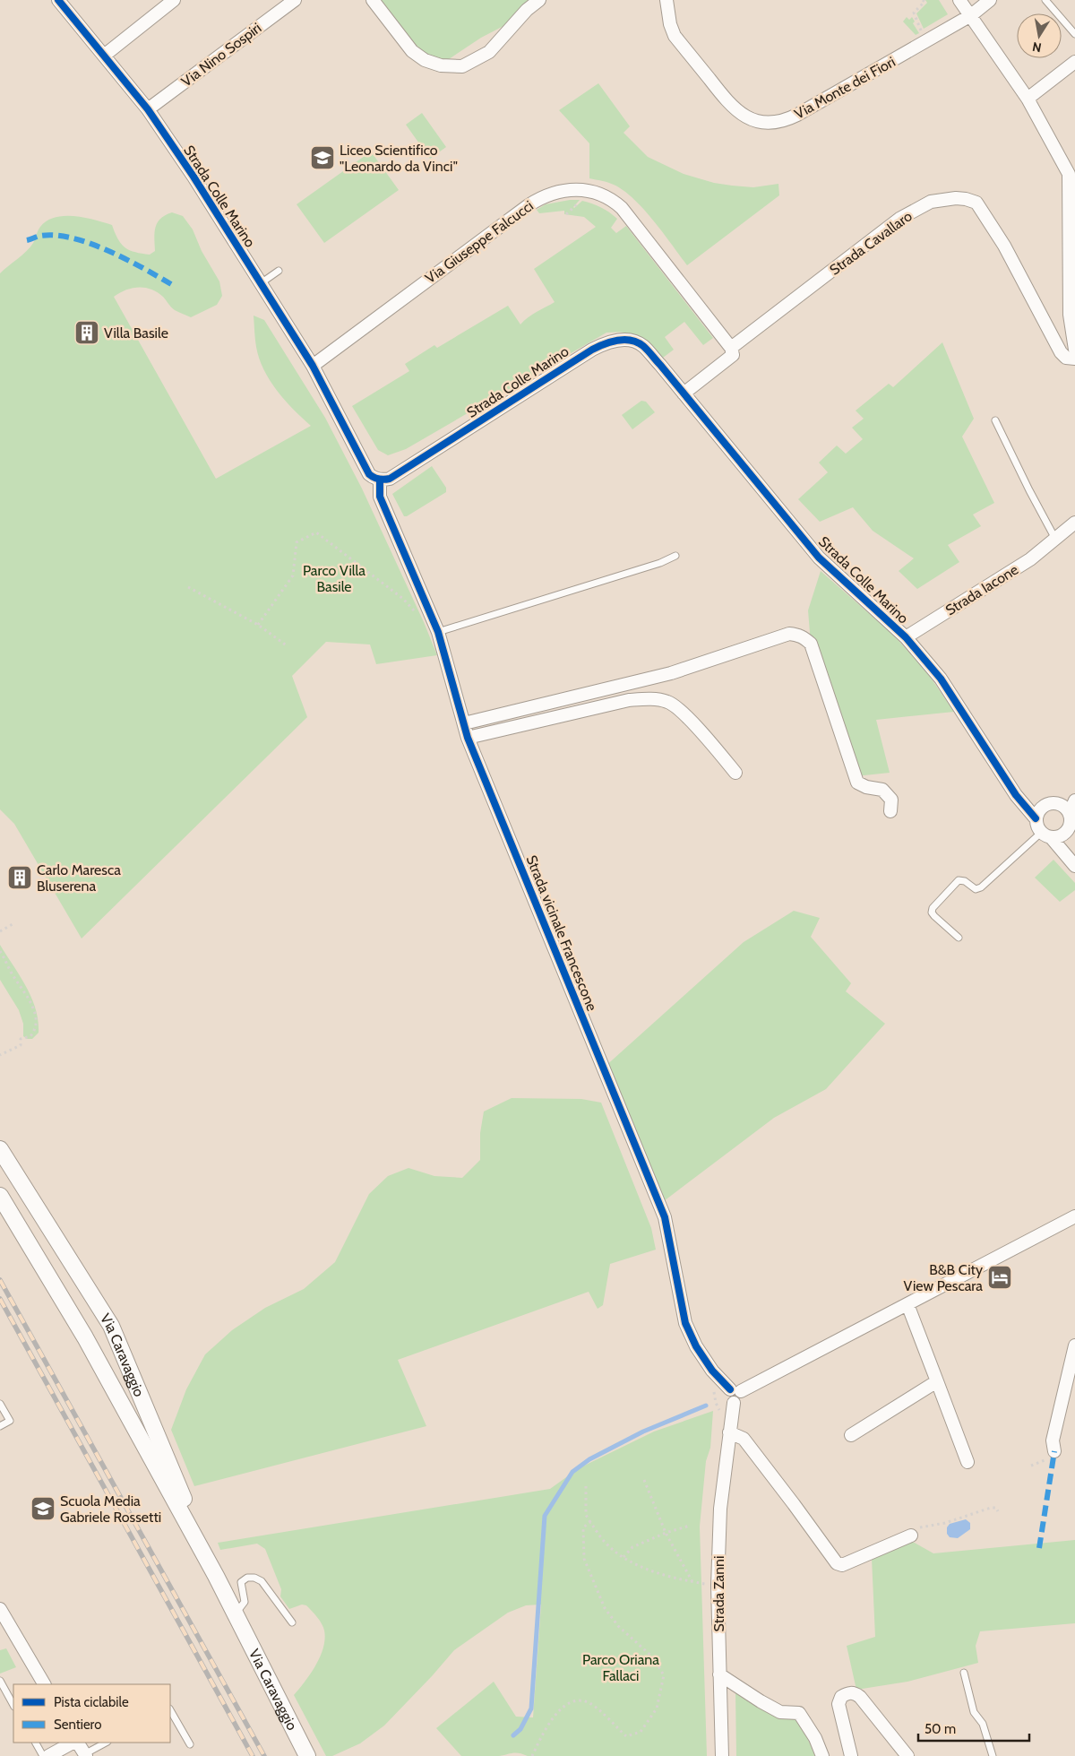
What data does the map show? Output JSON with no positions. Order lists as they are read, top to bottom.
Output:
{
  "streets": {
    "street": [
      "Via Nino Sospiri",
      "Via Monte dei Fiori",
      "Strada Colle Marino",
      "Via Giuseppe Falcucci",
      "Strada Cavallaro",
      "Strada Iacone",
      "Strada vicinale Francescone",
      "Via Caravaggio",
      "Strada Zanni"
    ]
  },
  "crossings": [
    ["Via Nino Sospiri", "Strada Colle Marino"],
    ["Strada Colle Marino", "Via Giuseppe Falcucci"],
    ["Strada Colle Marino", "Strada Iacone"],
    ["Strada Colle Marino", "Strada vicinale Francescone"],
    ["Via Giuseppe Falcucci", "Strada Cavallaro"],
    ["Strada vicinale Francescone", "Strada Zanni"]
  ],
  "parks": ["Parco Villa Basile", "Parco Oriana Fallaci"],
  "places": {
    "school or university": ["Liceo Scientifico \"Leonardo da Vinci\"", "Scuola Media Gabriele Rossetti"],
    "building": ["Villa Basile", "Carlo Maresca Bluserena"],
    "hotel": ["B&B City View Pescara"]
  },
  "legend": ["Pista ciclabile", "Sentiero"],
  "scale_bar": "50 m",
  "north": "bottom"
}
